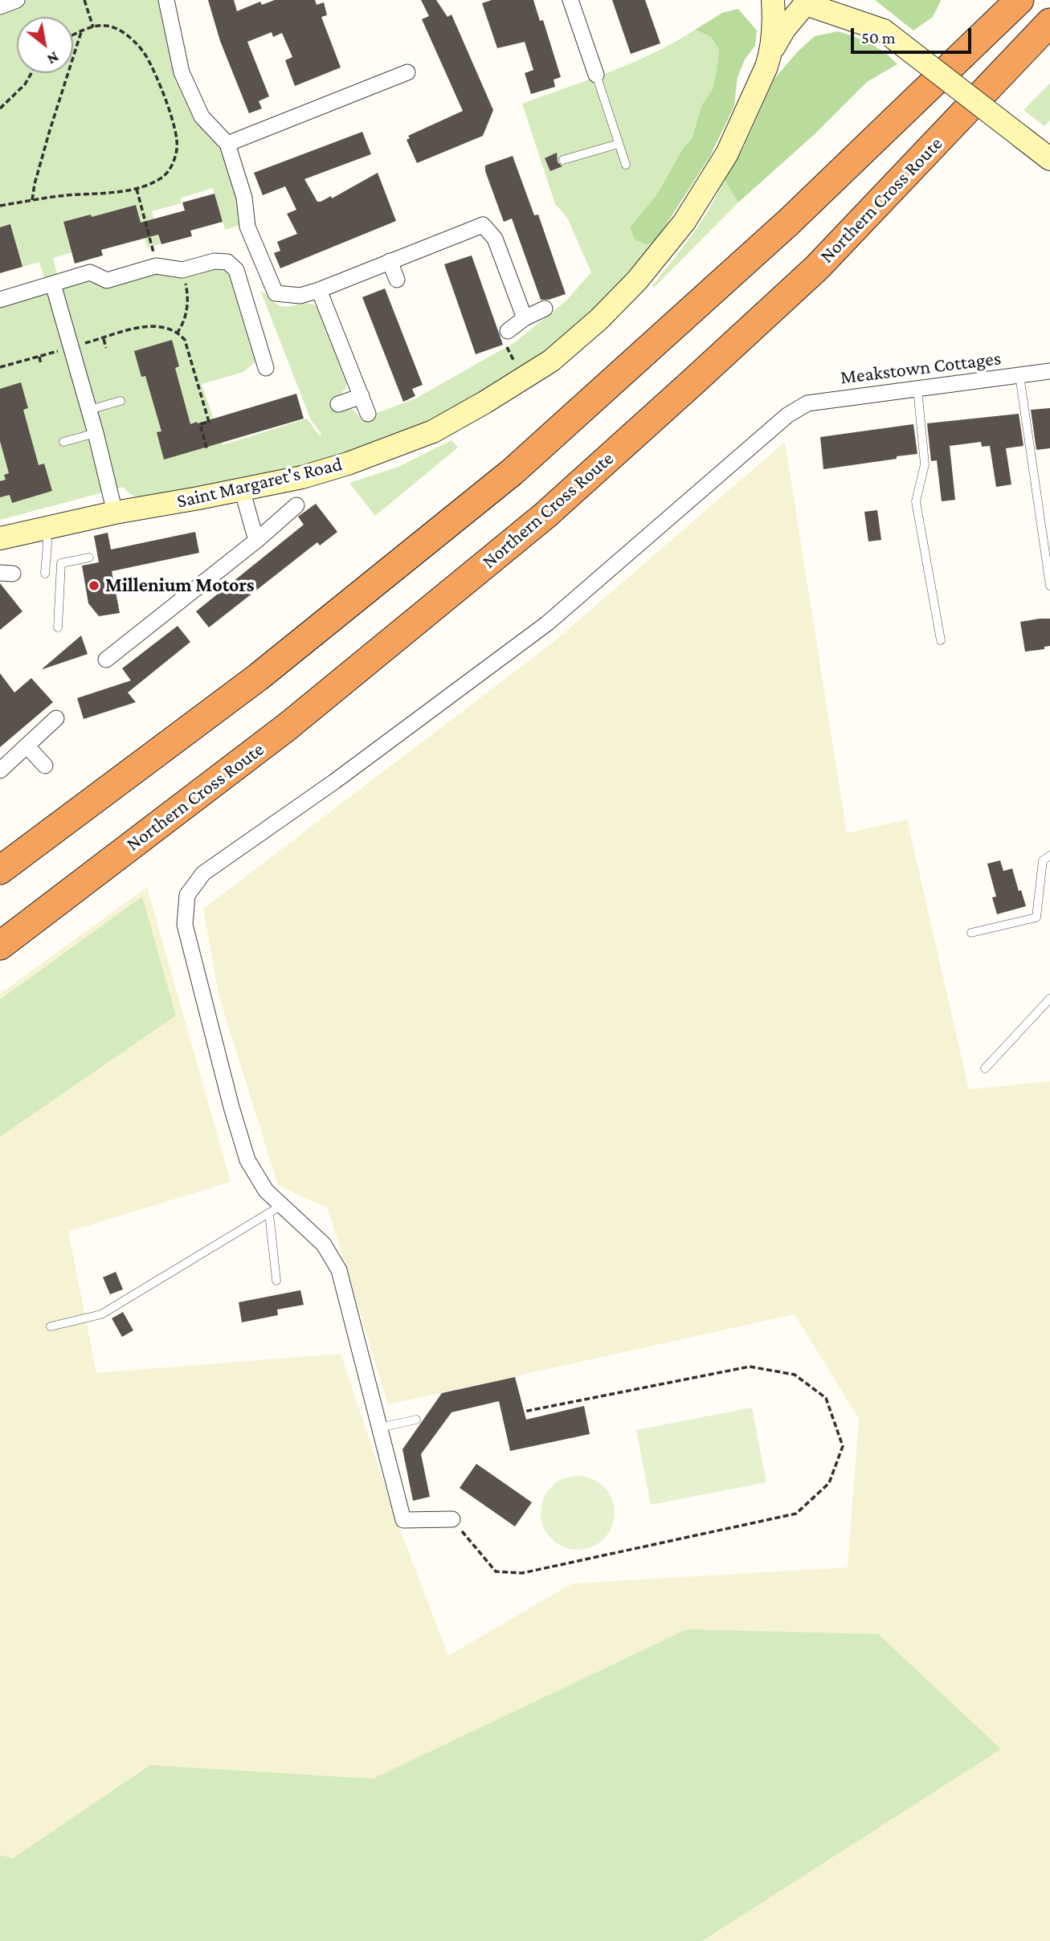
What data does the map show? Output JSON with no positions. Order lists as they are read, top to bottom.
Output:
{
  "streets": {
    "highway": ["Northern Cross Route"],
    "main road": ["Saint Margaret's Road"],
    "street": ["Meakstown Cottages"]
  },
  "places": ["Millenium Motors"],
  "scale_bar": "50 m",
  "north": "bottom right"
}
